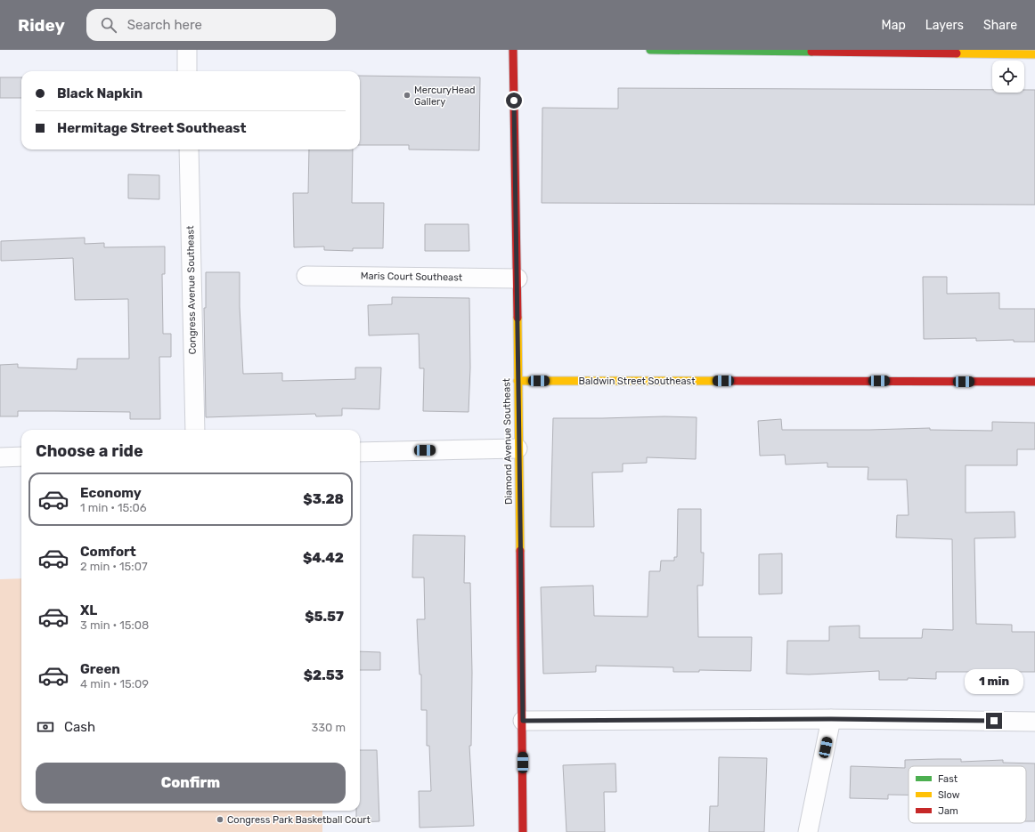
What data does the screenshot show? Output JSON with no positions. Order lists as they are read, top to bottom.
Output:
{
  "streets": {
    "street": [
      "Maris Court Southeast",
      "Congress Avenue Southeast",
      "Baldwin Street Southeast",
      "Diamond Avenue Southeast"
    ]
  },
  "crossings": [
    ["Maris Court Southeast", "Diamond Avenue Southeast"],
    ["Baldwin Street Southeast", "Diamond Avenue Southeast"]
  ],
  "places": ["MercuryHead Gallery", "Congress Park Basketball Court"],
  "legend": ["Fast", "Slow", "Jam"],
  "page": {
    "header": "Ridey",
    "search": "Search here",
    "nav": ["Map", "Layers", "Share"],
    "banner": ["Black Napkin", "Hermitage Street Southeast"],
    "heading": "Choose a ride",
    "list": [
      {
        "name": "Economy",
        "note": "1 min · 15:06",
        "value": "$3.28"
      },
      {
        "name": "Comfort",
        "note": "2 min · 15:07",
        "value": "$4.42"
      },
      {
        "name": "XL",
        "note": "3 min · 15:08",
        "value": "$5.57"
      },
      {
        "name": "Green",
        "note": "4 min · 15:09",
        "value": "$2.53"
      }
    ],
    "bubble": "1 min",
    "pay": ["Cash", "330 m"],
    "buttons": "Confirm"
  }
}
